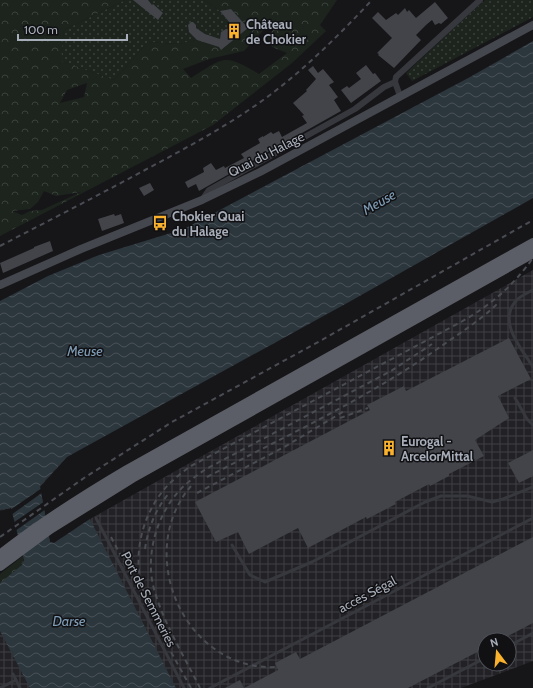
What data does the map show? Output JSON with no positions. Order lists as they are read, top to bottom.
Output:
{
  "streets": {
    "main road": ["Quai du Halage"],
    "lane": ["accès Ségal", "Port de Semmeries"]
  },
  "water": ["Meuse", "Darse"],
  "places": {
    "building": ["Château de Chokier", "Eurogal - ArcelorMittal"],
    "bus stop": ["Chokier Quai du Halage"]
  },
  "scale_bar": "100 m",
  "north": "top"
}
